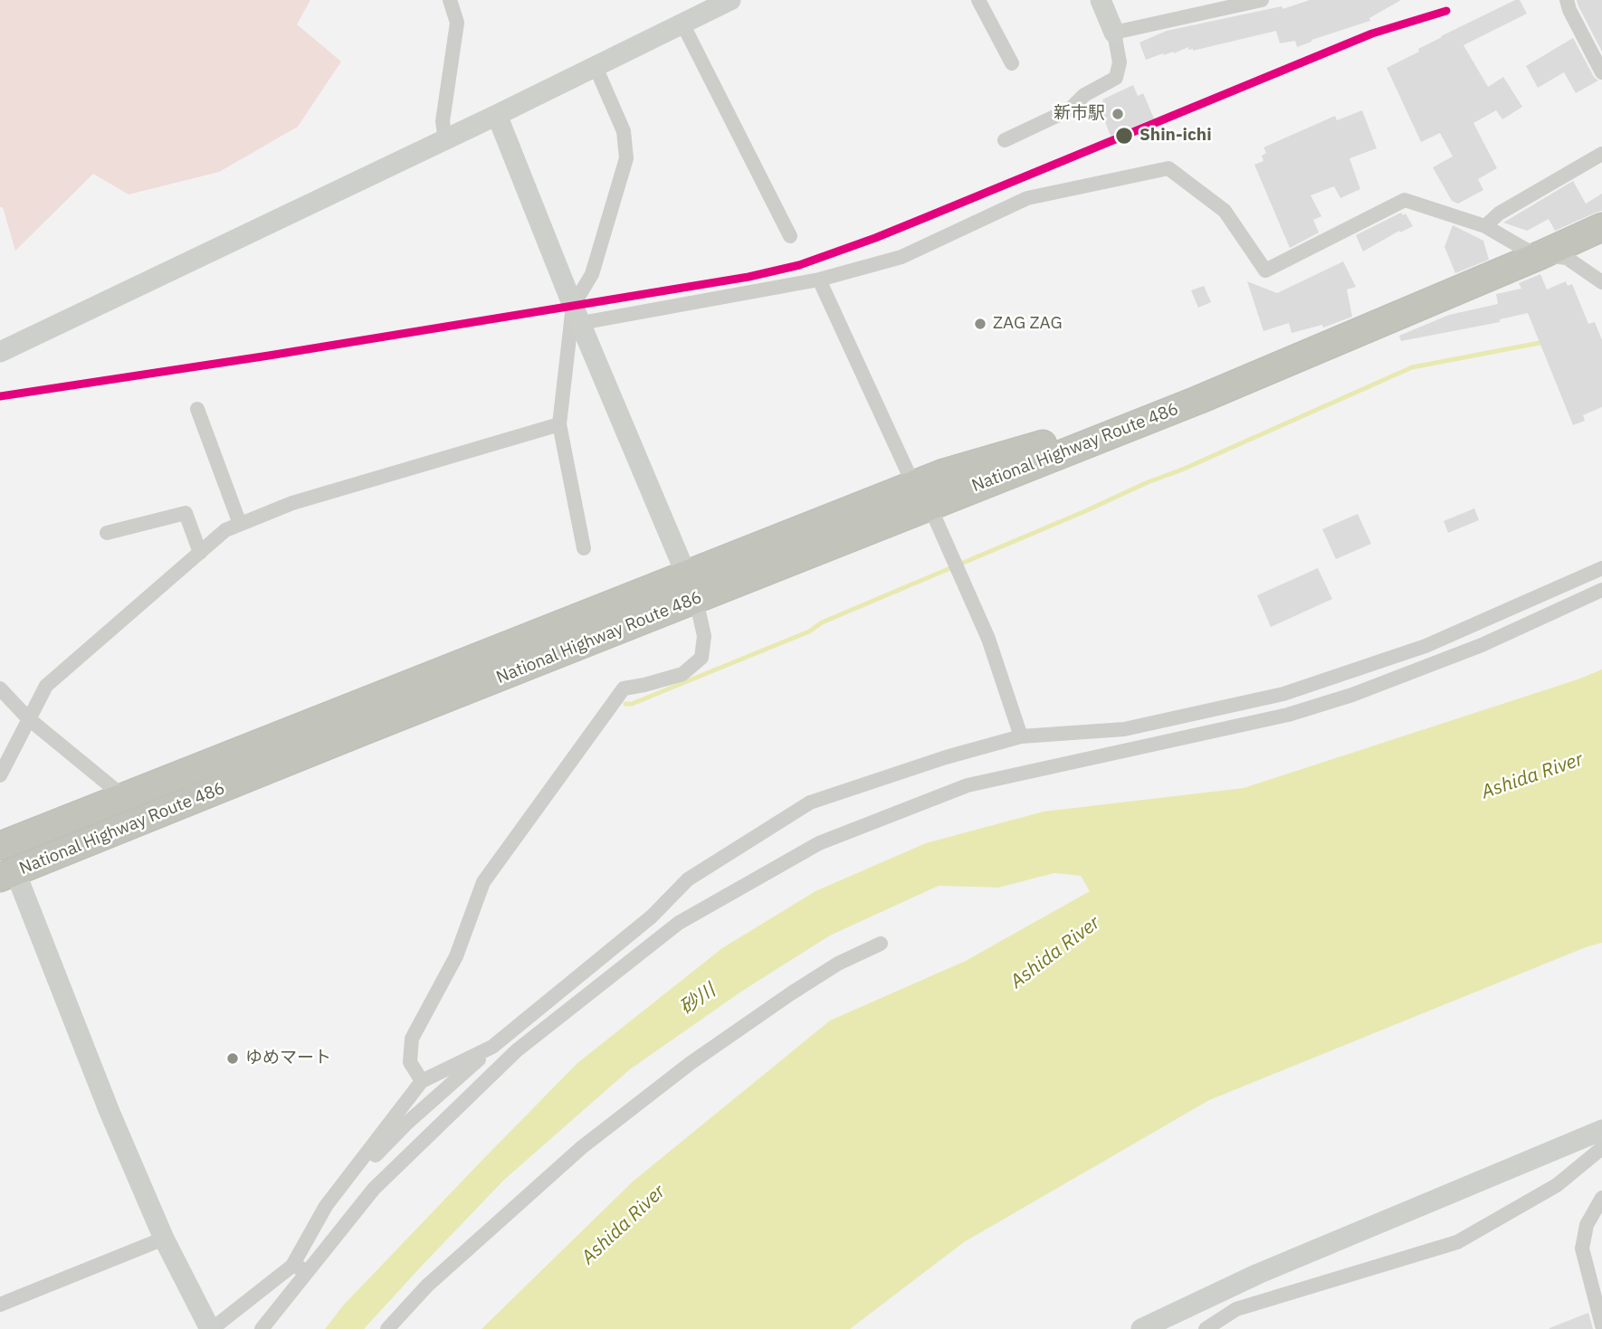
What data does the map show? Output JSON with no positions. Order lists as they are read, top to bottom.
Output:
{
  "streets": {
    "highway": ["National Highway Route 486"]
  },
  "water": ["Ashida River", "砂川"],
  "places": [
    "新市駅",
    "Shin-ichi",
    "ZAG ZAG",
    "ゆめマート"
  ]
}
